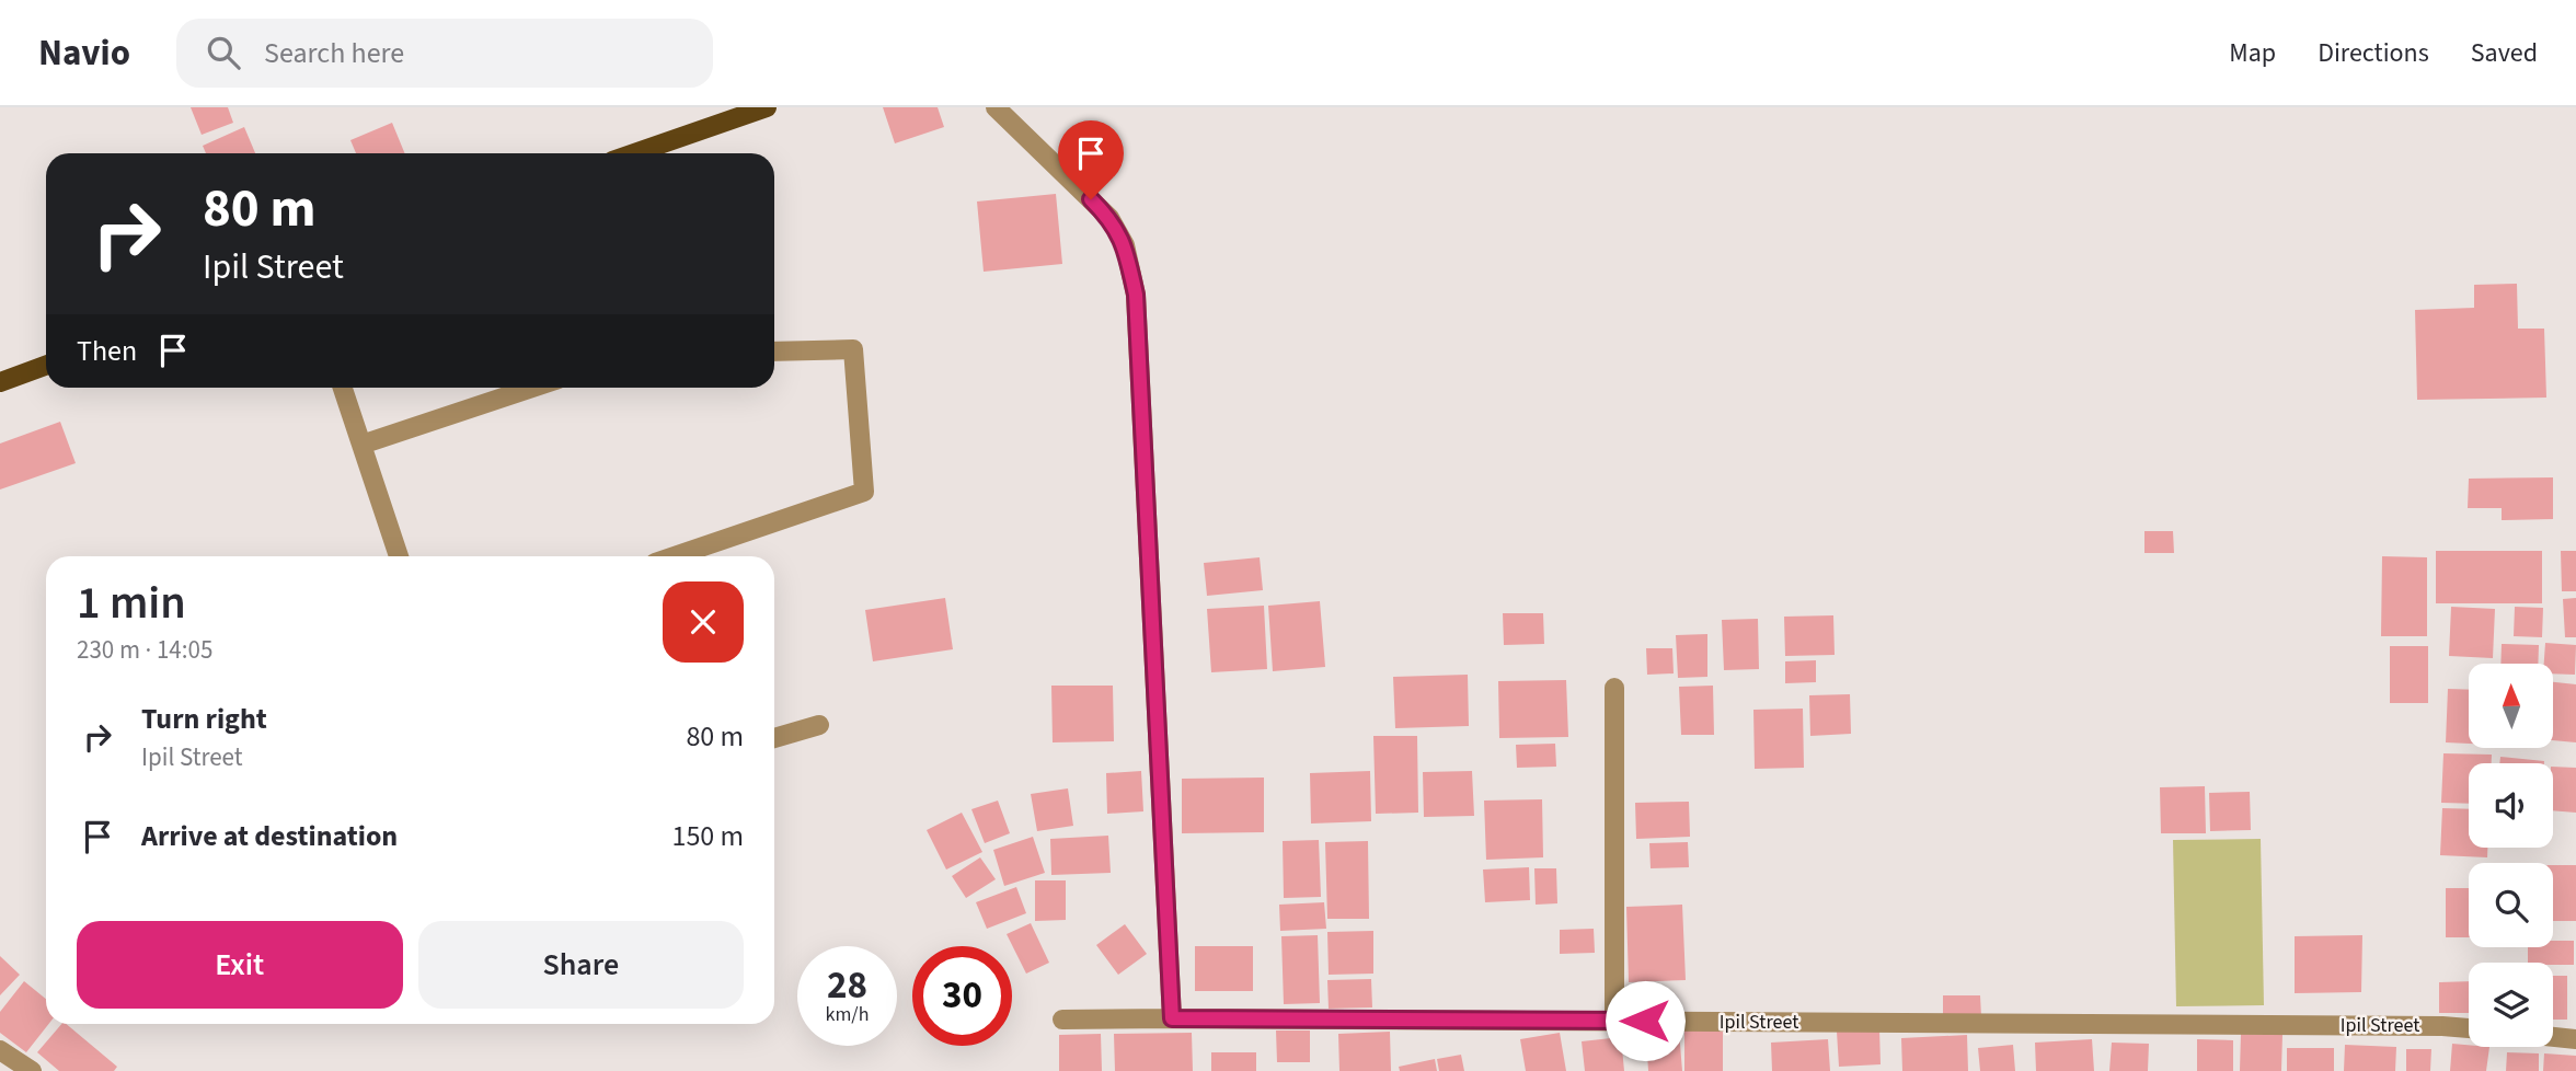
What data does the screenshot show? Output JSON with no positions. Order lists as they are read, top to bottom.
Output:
{
  "streets": {
    "street": ["Ipil Street"]
  },
  "north": "top",
  "page": {
    "header": "Navio",
    "search": "Search here",
    "nav": ["Map", "Directions", "Saved"],
    "turn": ["80 m", "Ipil Street"],
    "then": "Then",
    "heading": ["1 min", "230 m · 14:05"],
    "list": [
      {
        "name": "Turn right",
        "note": "Ipil Street",
        "value": "80 m"
      },
      {
        "name": "Arrive at destination",
        "value": "150 m"
      }
    ],
    "buttons": ["Exit", "Share"],
    "speed": "28 km/h",
    "limit": "30"
  }
}
